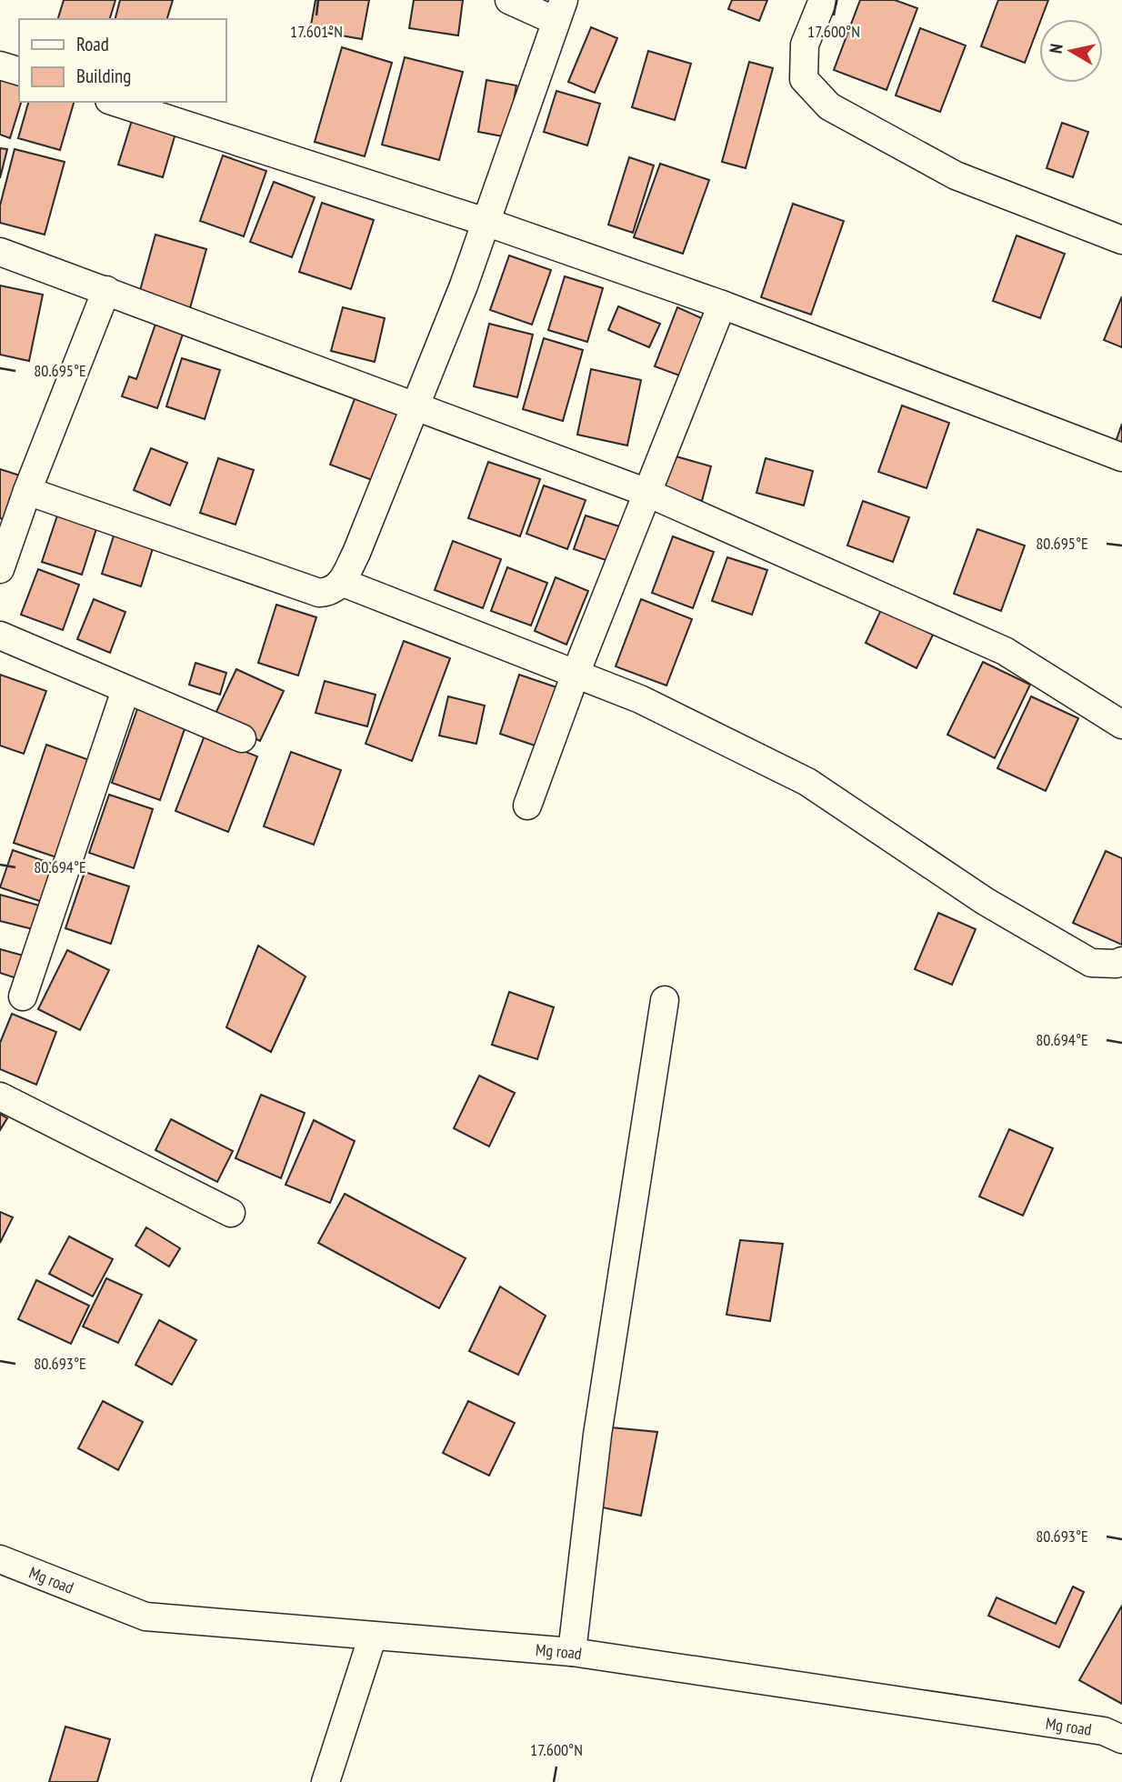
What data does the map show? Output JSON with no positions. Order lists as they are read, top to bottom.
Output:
{
  "streets": {
    "street": ["Mg road"]
  },
  "legend": ["Road", "Building"],
  "north": "left",
  "coordinates": [
    "17.601°N",
    "17.600°N",
    "80.695°E",
    "80.694°E",
    "80.693°E"
  ]
}
